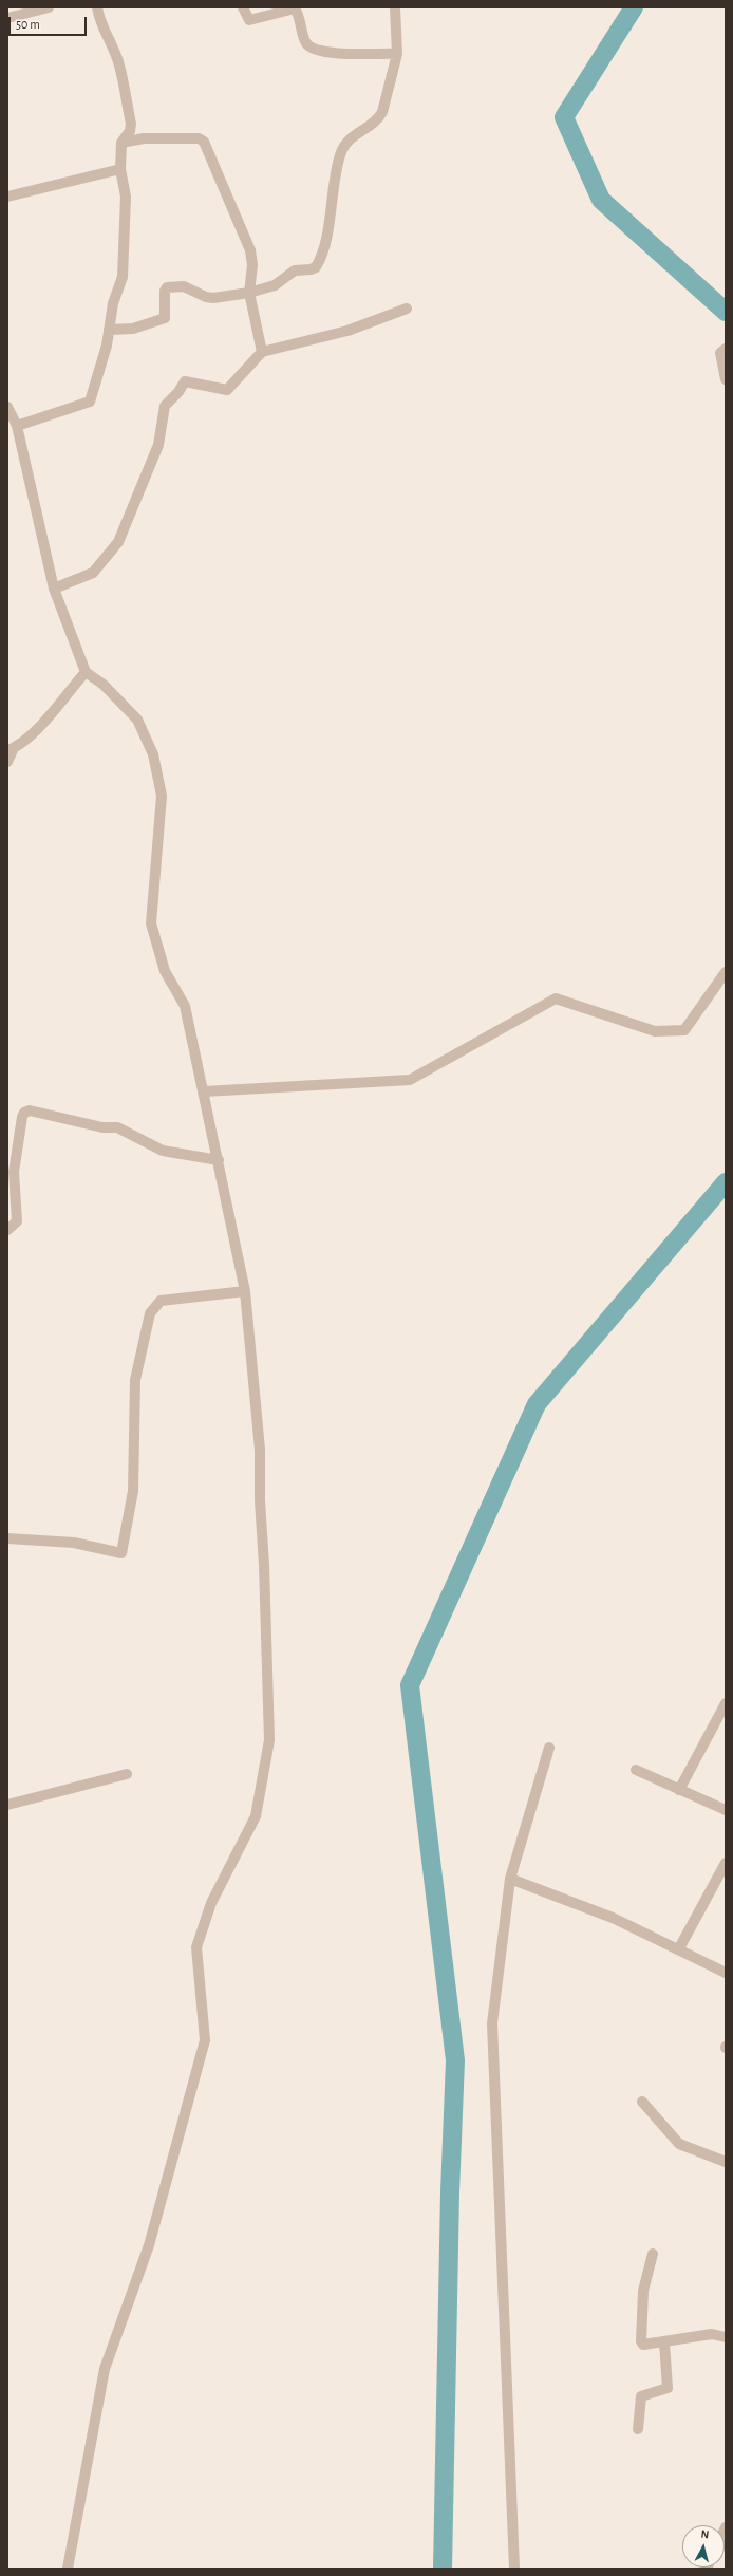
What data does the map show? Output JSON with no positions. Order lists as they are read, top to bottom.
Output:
{
  "scale_bar": "50 m",
  "north": "top"
}
